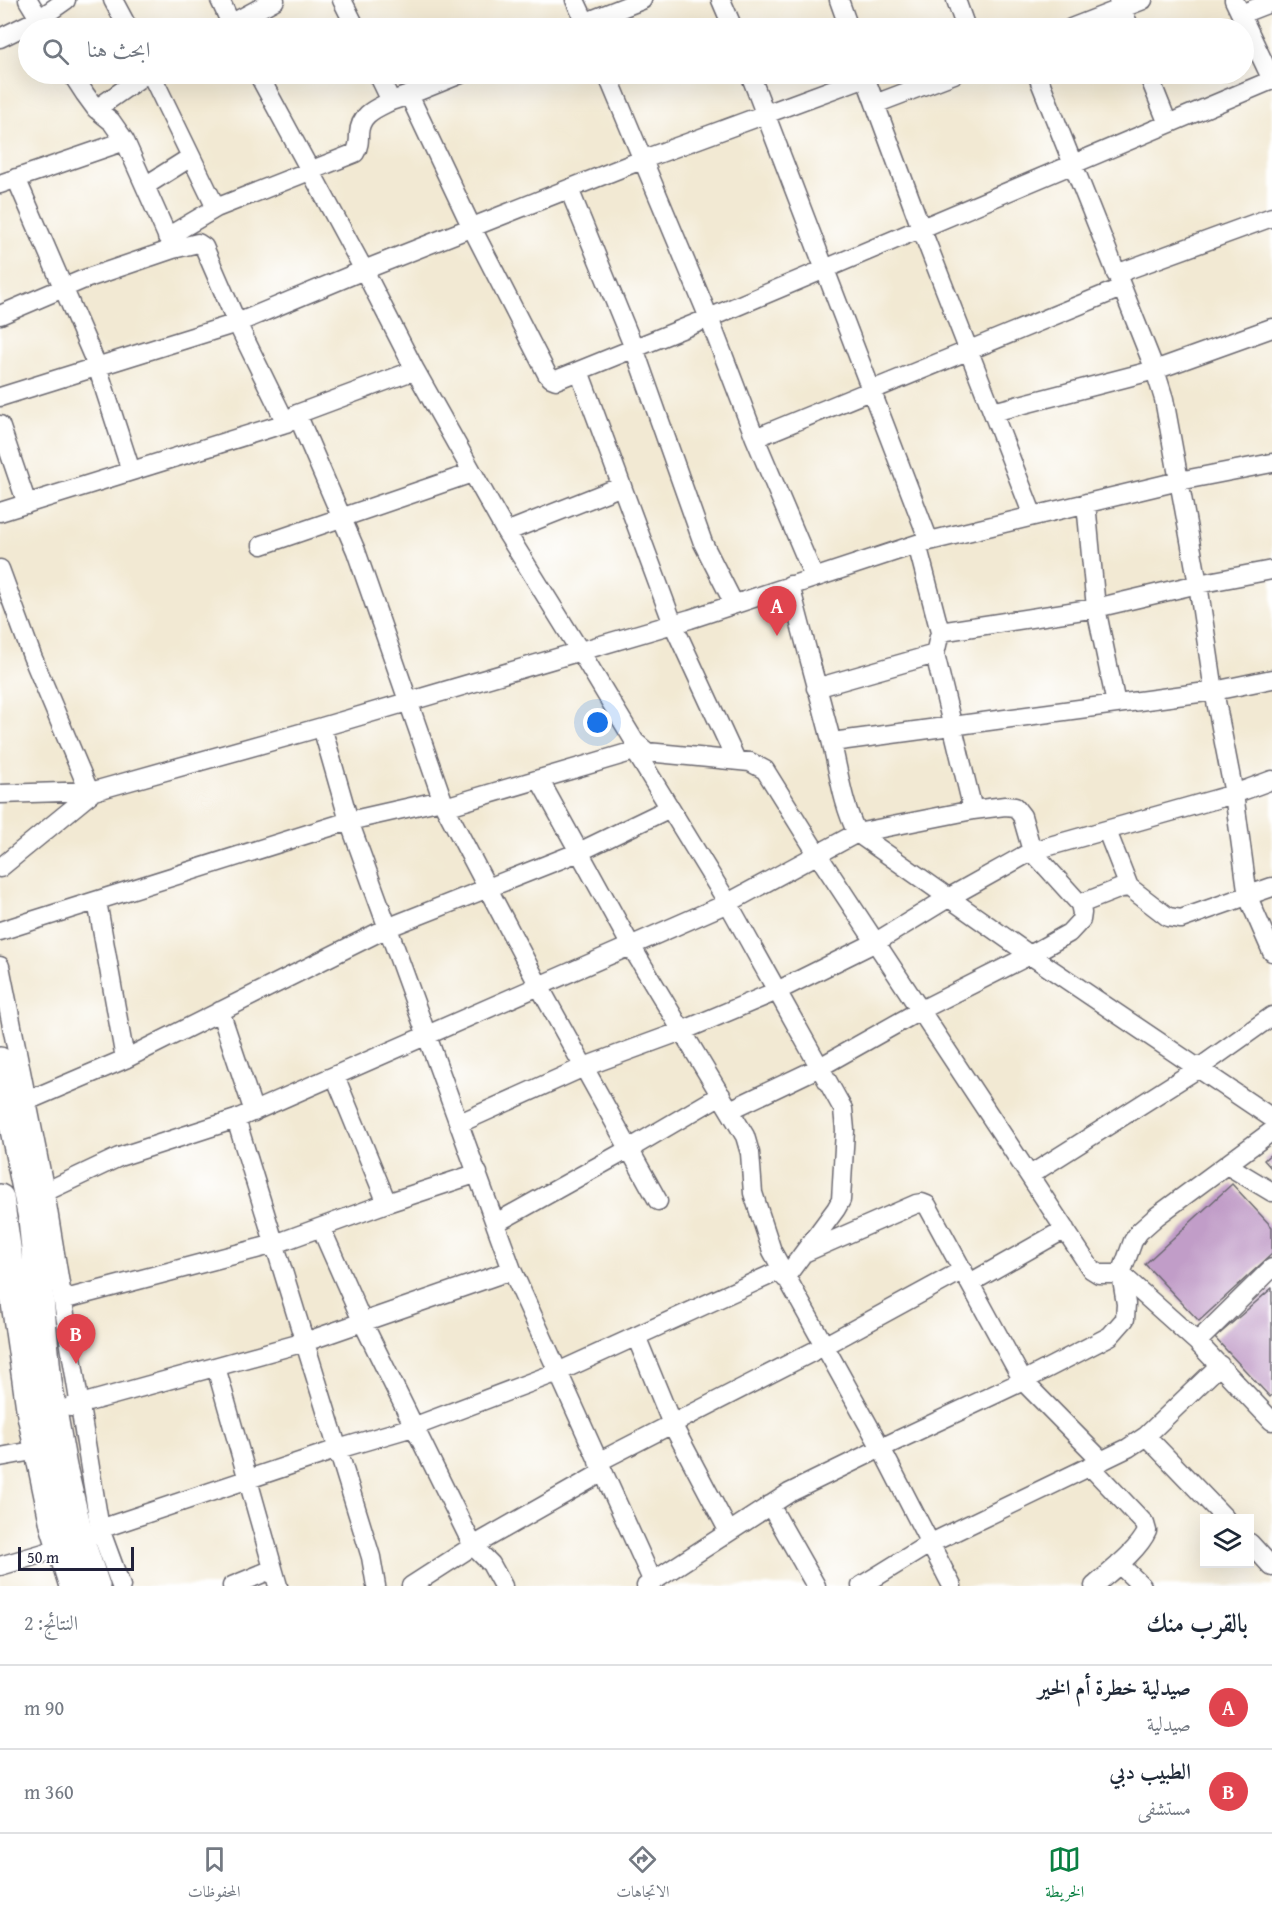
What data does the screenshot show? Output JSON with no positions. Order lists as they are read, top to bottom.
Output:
{
  "scale_bar": "50 m",
  "page": {
    "search": "ابحث هنا",
    "pins": ["A", "B"],
    "scale": "50 m",
    "heading": ["بالقرب منك", "النتائج: 2"],
    "list": [
      {
        "mark": "A",
        "name": "صيدلية خطرة أم الخير",
        "note": "صيدلية",
        "value": "90 m"
      },
      {
        "mark": "B",
        "name": "الطبيب دبي",
        "note": "مستشفى",
        "value": "360 m"
      }
    ],
    "nav": ["الخريطة", "الاتجاهات", "المحفوظات"]
  }
}
